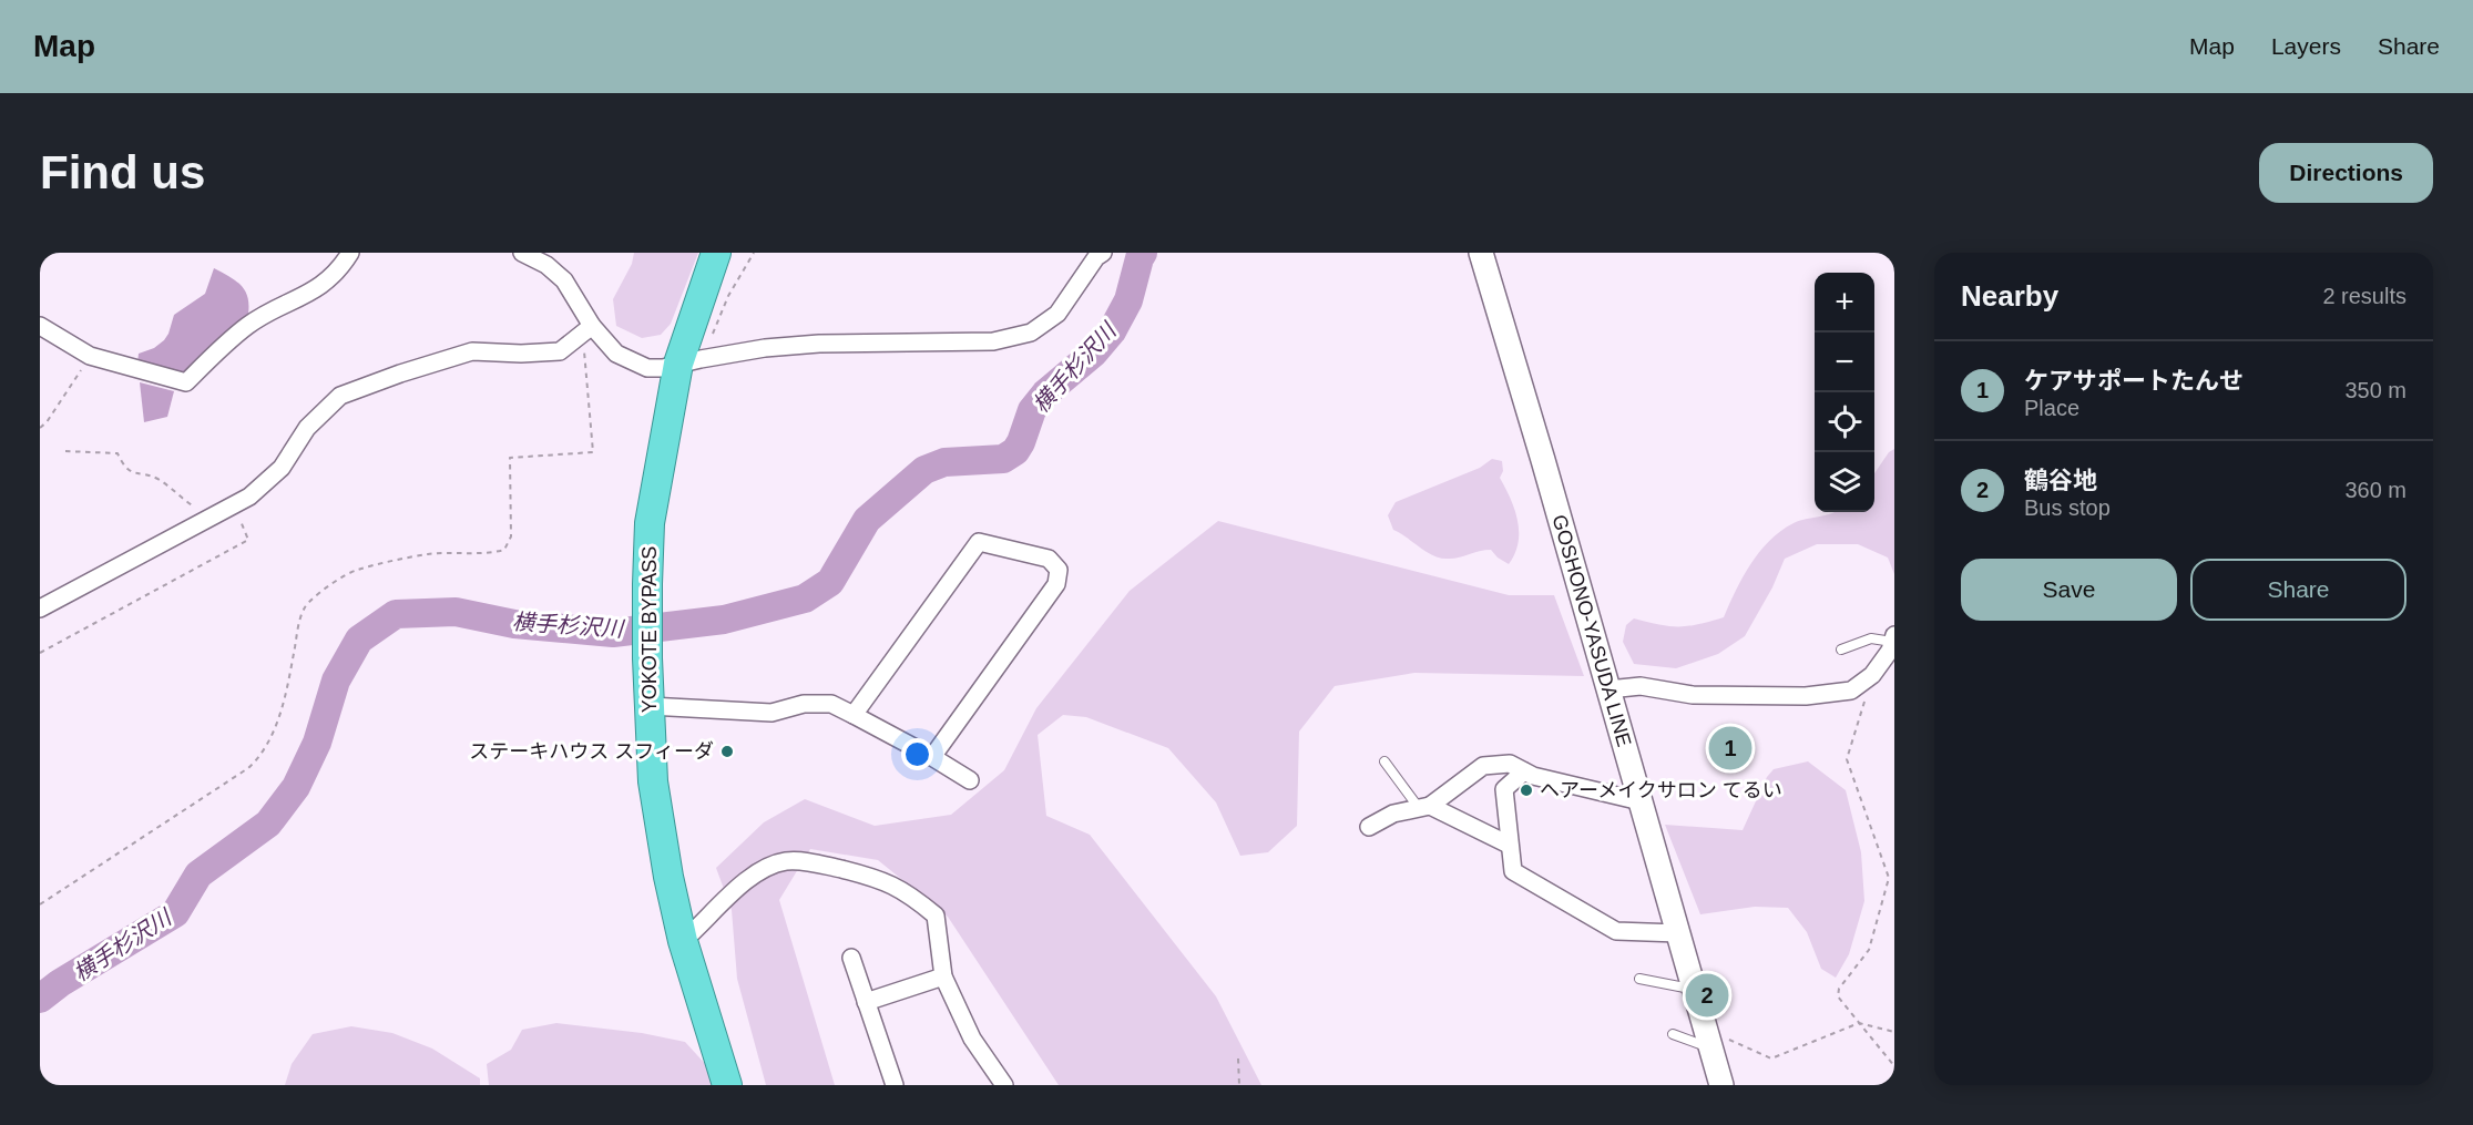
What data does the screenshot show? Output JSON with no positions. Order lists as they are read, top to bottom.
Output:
{
  "streets": {
    "highway": ["YOKOTE BYPASS"],
    "main road": ["GOSHONO-YASUDA LINE"]
  },
  "water": ["横手杉沢川"],
  "places": ["ステーキハウス スフィーダ", "ヘアーメイクサロン てるい"],
  "page": {
    "header": "Map",
    "nav": ["Map", "Layers", "Share"],
    "buttons": [
      "Directions",
      ["Save", "Share"]
    ],
    "title": "Find us",
    "heading": ["Nearby", "2 results"],
    "map_buttons": ["+", "−"],
    "list": [
      {
        "mark": "1",
        "name": "ケアサポートたんせ",
        "note": "Place",
        "value": "350 m"
      },
      {
        "mark": "2",
        "name": "鶴谷地",
        "note": "Bus stop",
        "value": "360 m"
      }
    ],
    "pins": ["1", "2"]
  }
}
